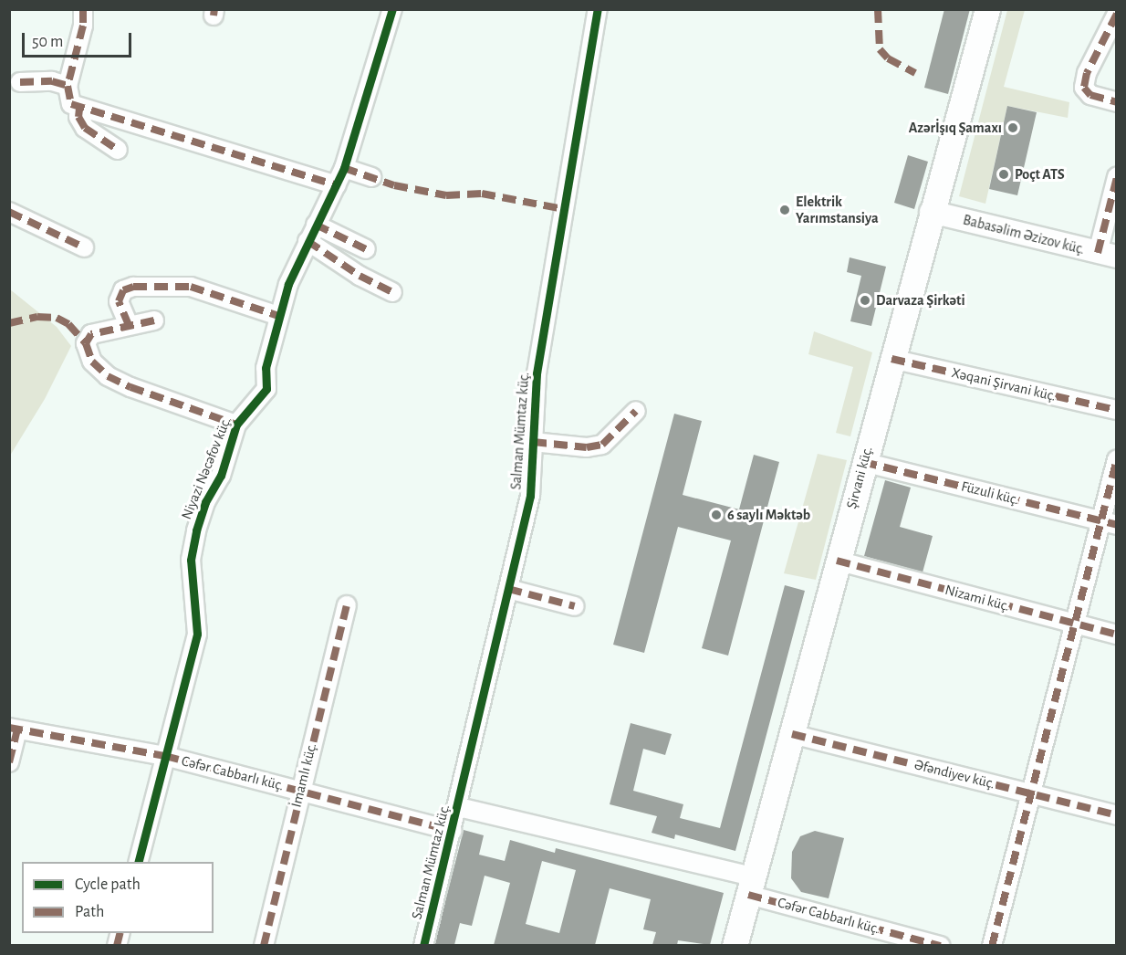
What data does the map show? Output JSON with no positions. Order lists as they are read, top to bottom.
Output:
{
  "streets": {
    "main road": ["Şirvani küç."],
    "street": [
      "Babasəlim Əzizov küç.",
      "Xəqani Şirvani küç.",
      "Salman Mümtaz küç.",
      "Niyazi Nəcəfov küç.",
      "Füzuli küç.",
      "Nizami küç.",
      "Cəfər Cabbarlı küç.",
      "Əfəndiyev küç.",
      "İmamlı küç."
    ]
  },
  "crossings": [
    ["Babasəlim Əzizov küç.", "Şirvani küç."],
    ["Xəqani Şirvani küç.", "Şirvani küç."],
    ["Salman Mümtaz küç.", "Cəfər Cabbarlı küç."],
    ["Niyazi Nəcəfov küç.", "Cəfər Cabbarlı küç."],
    ["Şirvani küç.", "Füzuli küç."],
    ["Şirvani küç.", "Nizami küç."],
    ["Şirvani küç.", "Cəfər Cabbarlı küç."],
    ["Şirvani küç.", "Əfəndiyev küç."],
    ["Cəfər Cabbarlı küç.", "İmamlı küç."]
  ],
  "places": [
    "Azərİşıq Şamaxı",
    "Poçt ATS",
    "Elektrik Yarımstansiya",
    "Darvaza Şirkəti",
    "6 saylı Məktəb"
  ],
  "legend": ["Cycle path", "Path"],
  "scale_bar": "50 m"
}
